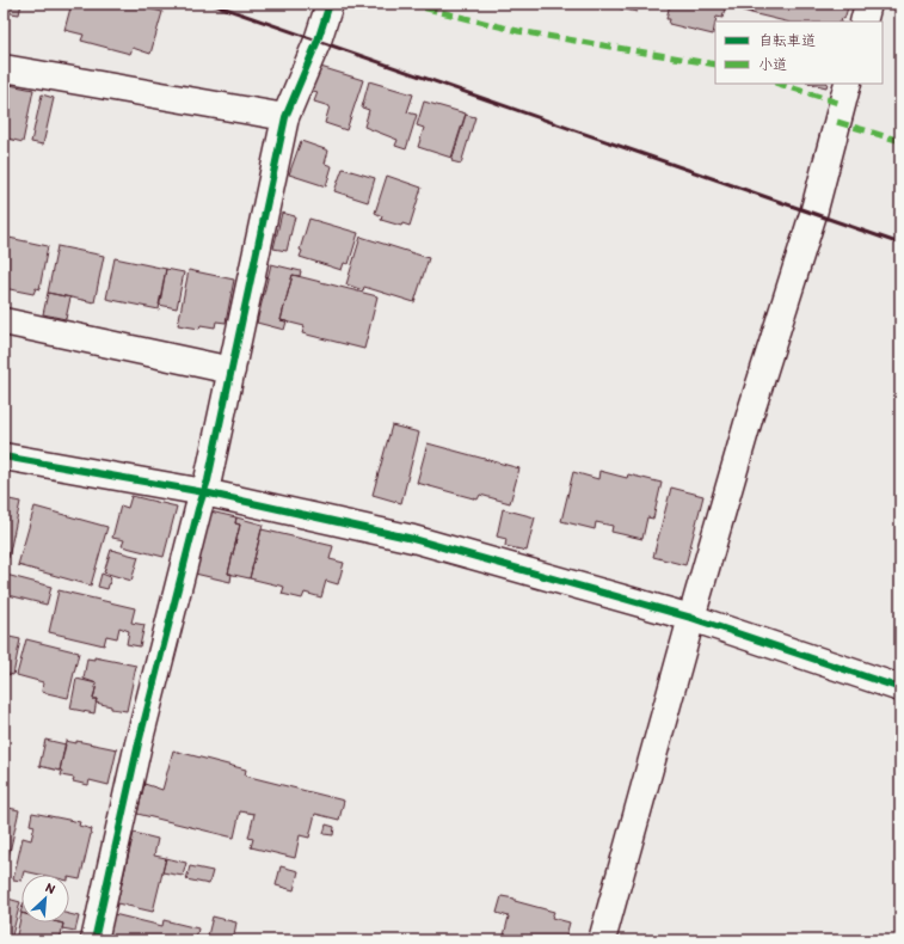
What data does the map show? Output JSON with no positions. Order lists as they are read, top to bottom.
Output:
{
  "legend": ["自転車道", "小道"],
  "north": "top right"
}
